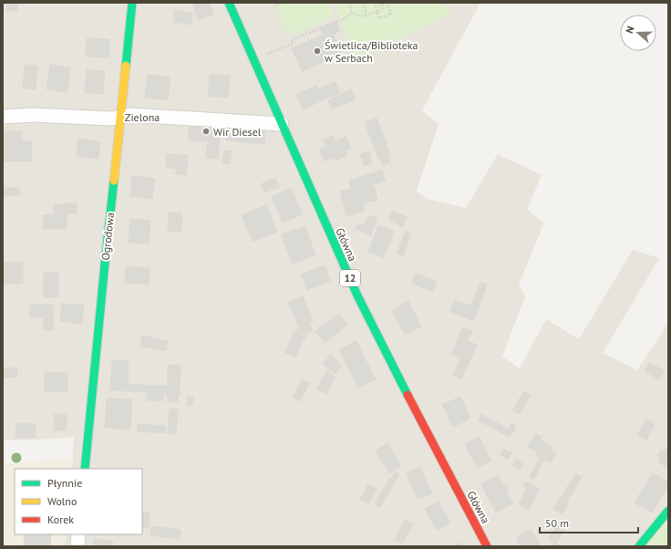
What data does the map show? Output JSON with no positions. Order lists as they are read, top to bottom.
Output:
{
  "streets": {
    "main road": ["Ogrodowa", "Główna", "12"],
    "street": ["Zielona"]
  },
  "crossings": [
    ["Zielona", "Ogrodowa"],
    ["Zielona", "Główna"]
  ],
  "places": ["Świetlica/Biblioteka w Serbach", "Wir Diesel"],
  "legend": ["Płynnie", "Wolno", "Korek"],
  "scale_bar": "50 m",
  "north": "left"
}
